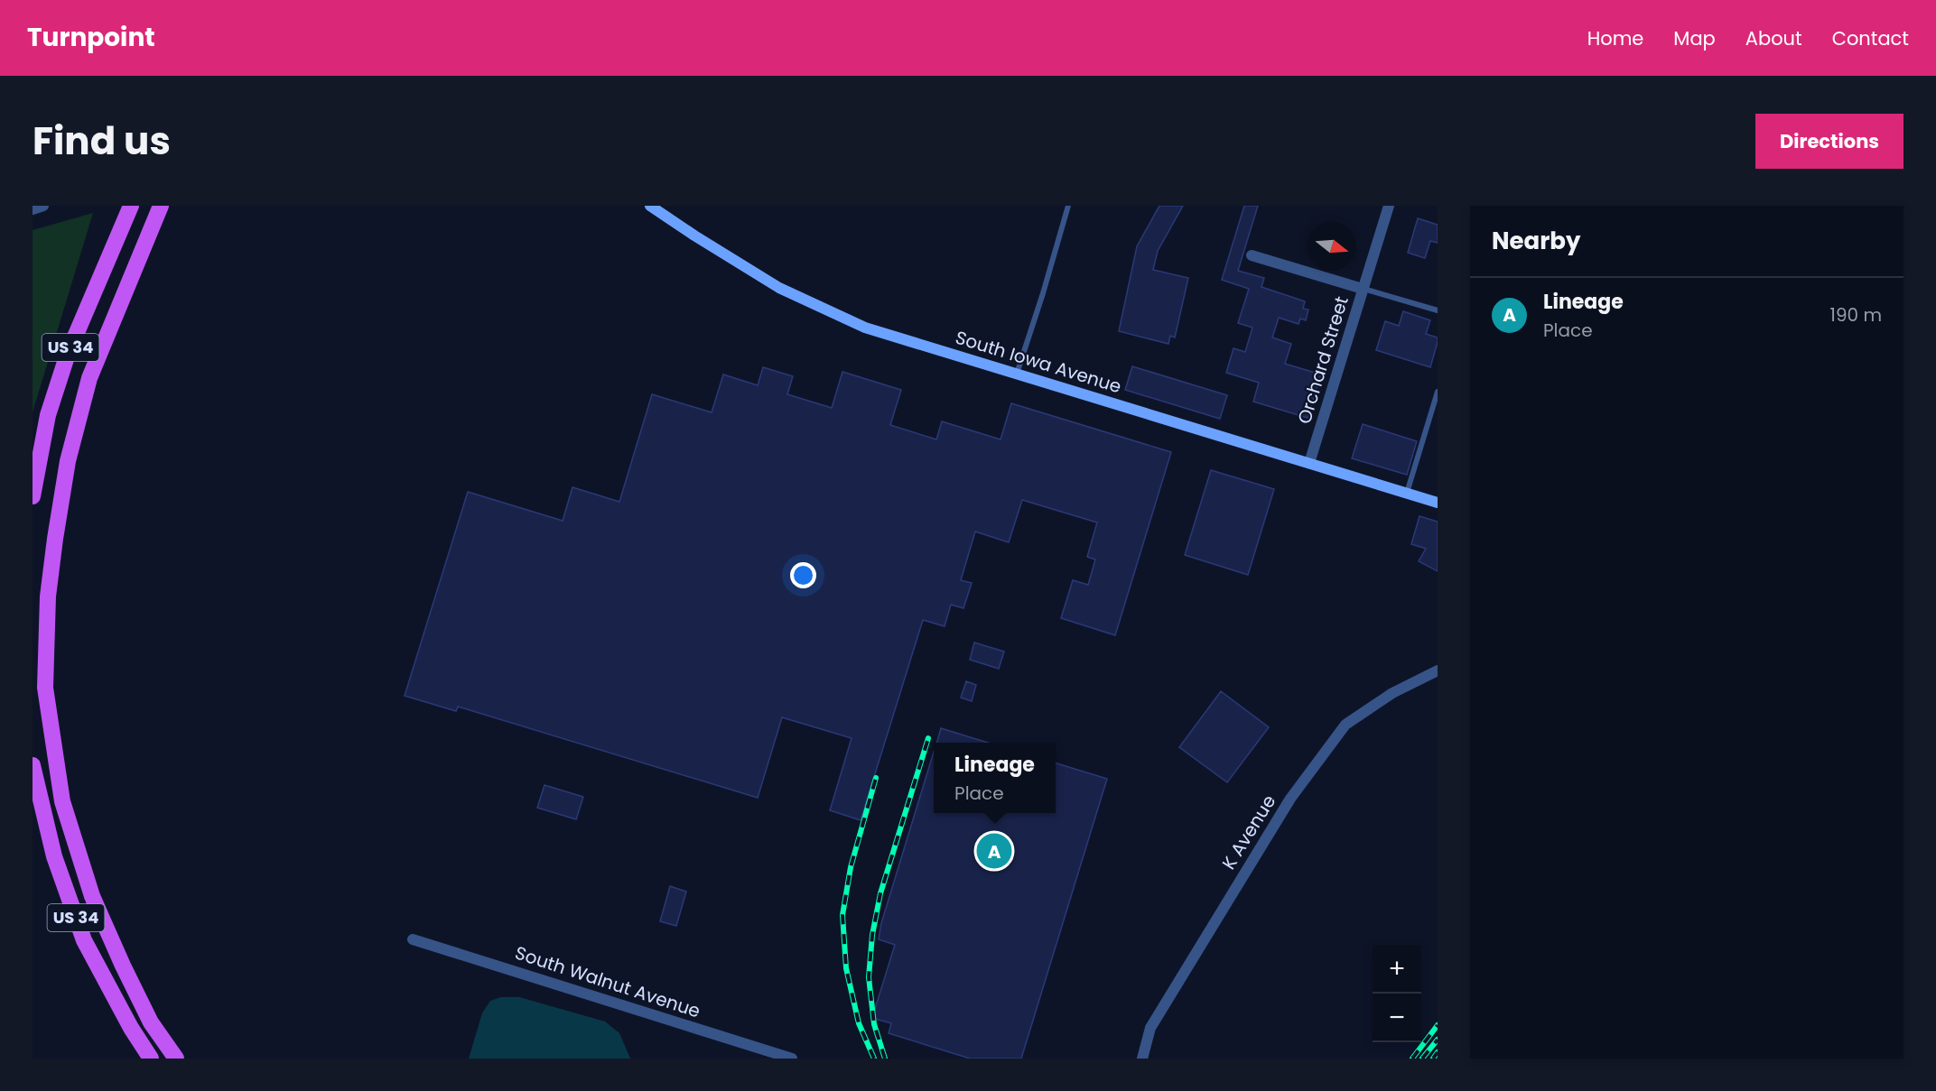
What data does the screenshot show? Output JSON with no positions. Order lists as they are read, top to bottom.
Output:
{
  "streets": {
    "highway": ["US 34"],
    "main road": ["South Iowa Avenue"],
    "street": ["Orchard Street", "K Avenue", "South Walnut Avenue"]
  },
  "crossings": [
    ["Orchard Street", "South Iowa Avenue"]
  ],
  "north": "right",
  "page": {
    "header": "Turnpoint",
    "nav": [
      "Home",
      "Map",
      "About",
      "Contact"
    ],
    "title": "Find us",
    "buttons": "Directions",
    "heading": "Nearby",
    "list": [
      {
        "mark": "A",
        "name": "Lineage",
        "note": "Place",
        "value": "190 m"
      }
    ],
    "popup": ["Lineage", "Place"],
    "pins": "A",
    "map_buttons": ["+", "−"]
  }
}
